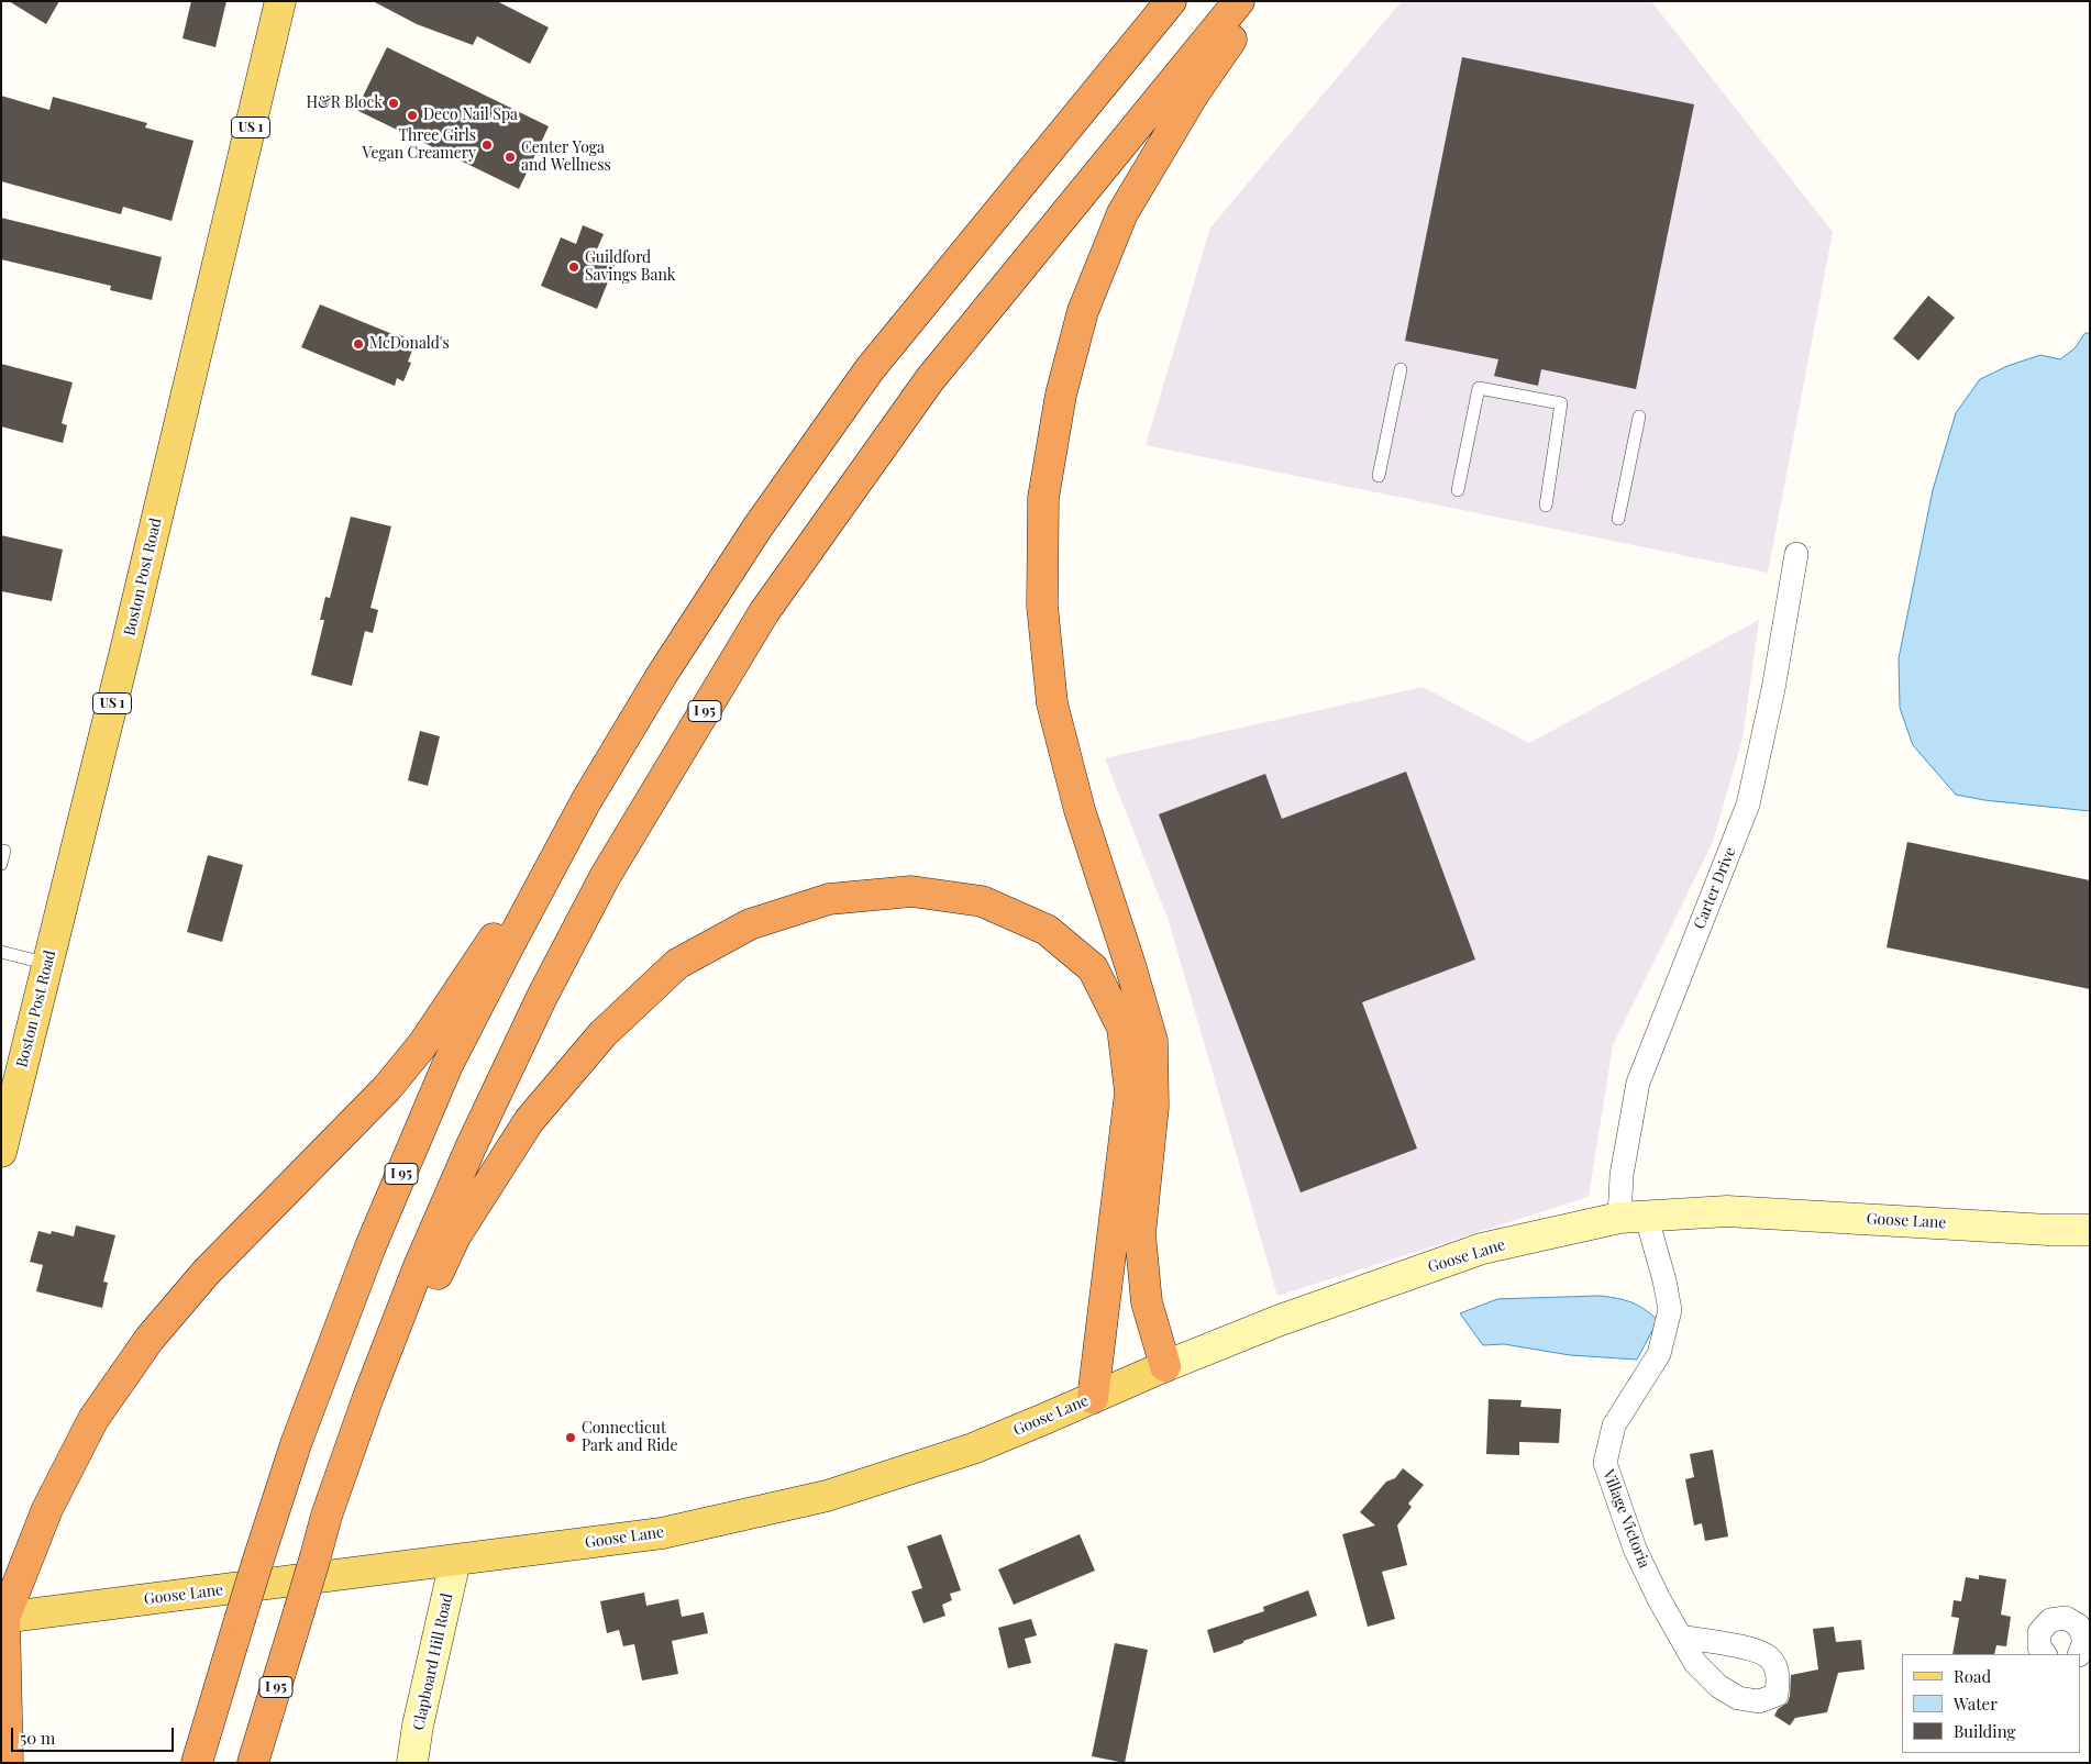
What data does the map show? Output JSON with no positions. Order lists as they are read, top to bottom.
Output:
{
  "streets": {
    "highway": ["I 95"],
    "main road": ["US 1", "Boston Post Road", "Goose Lane"],
    "street": ["Carter Drive", "Village Victoria", "Clapboard Hill Road"]
  },
  "crossings": [
    ["Carter Drive", "Goose Lane"],
    ["Carter Drive", "Village Victoria"],
    ["Goose Lane", "Village Victoria"],
    ["Goose Lane", "Clapboard Hill Road"]
  ],
  "places": [
    "H&R Block",
    "Deco Nail Spa",
    "Three Girls Vegan Creamery",
    "Center Yoga and Wellness",
    "Guildford Savings Bank",
    "McDonald's",
    "Connecticut Park and Ride"
  ],
  "legend": ["Road", "Water", "Building"],
  "scale_bar": "50 m"
}
